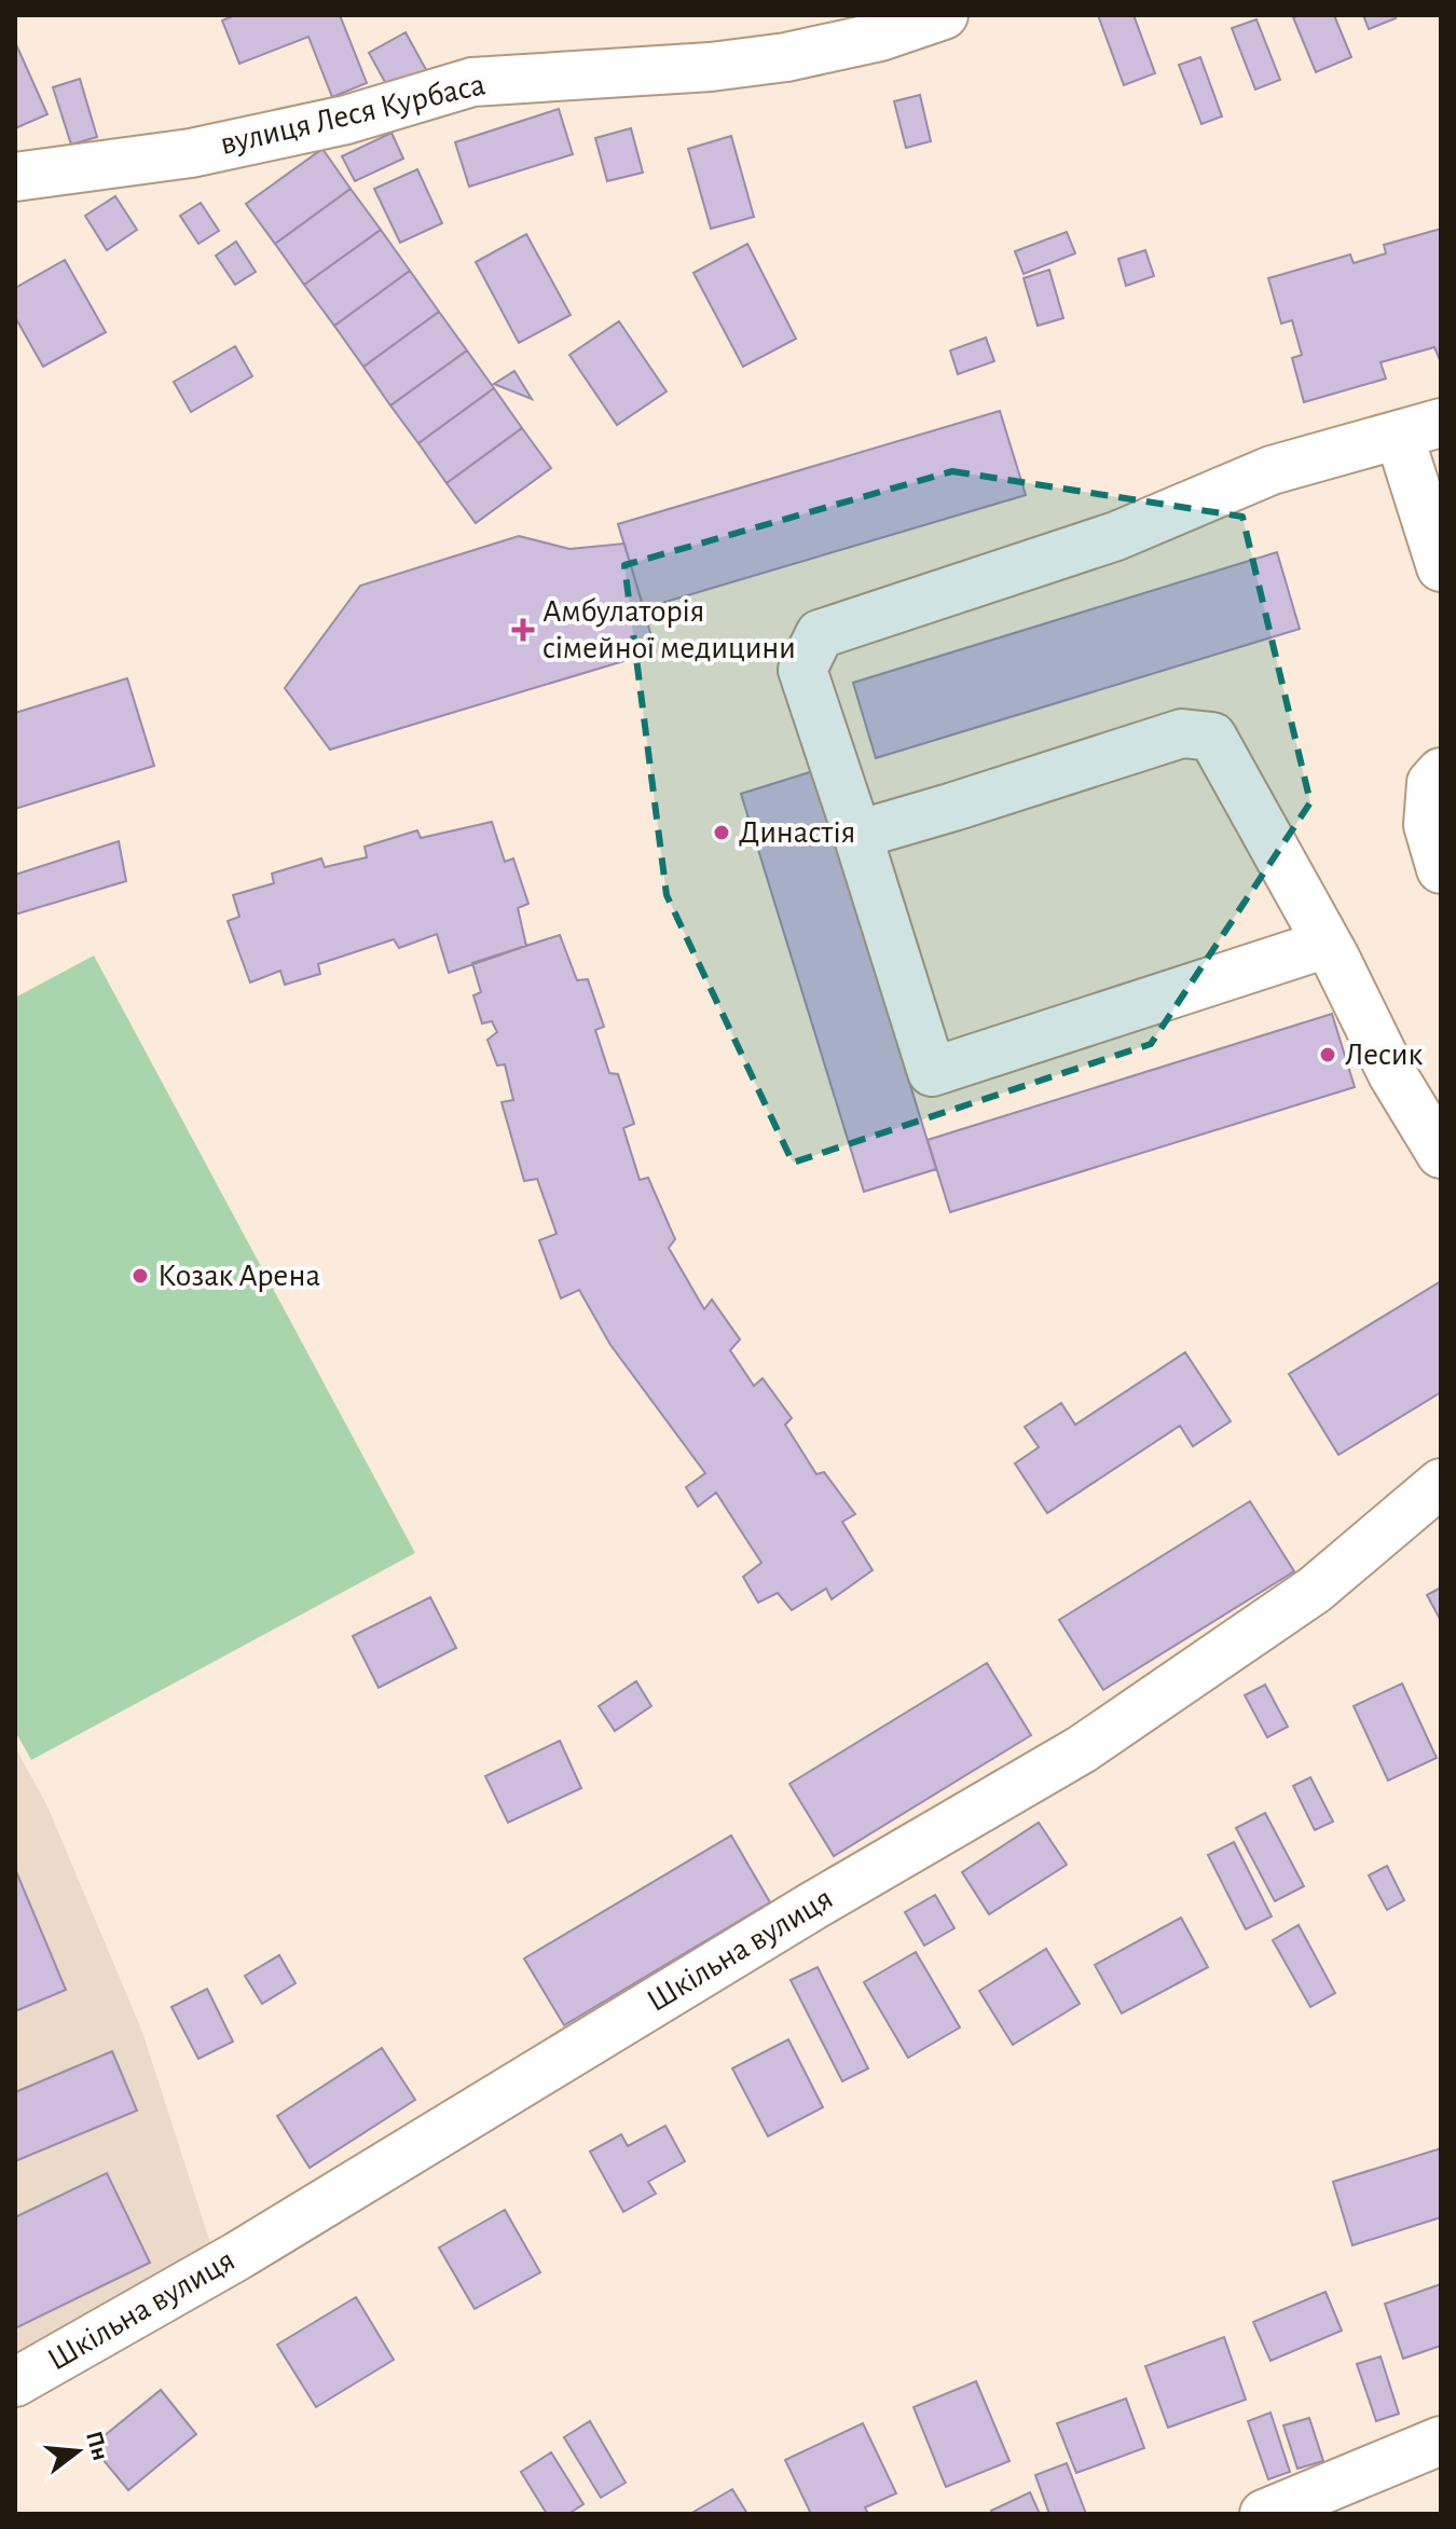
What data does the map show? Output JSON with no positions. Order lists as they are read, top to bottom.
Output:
{
  "streets": {
    "street": ["вулиця Леся Курбаса", "Шкільна вулиця"]
  },
  "places": {
    "health": ["Амбулаторія сімейної медицини"],
    "other": ["Династiя", "Лесик", "Козак Арена"]
  },
  "north": "right"
}
